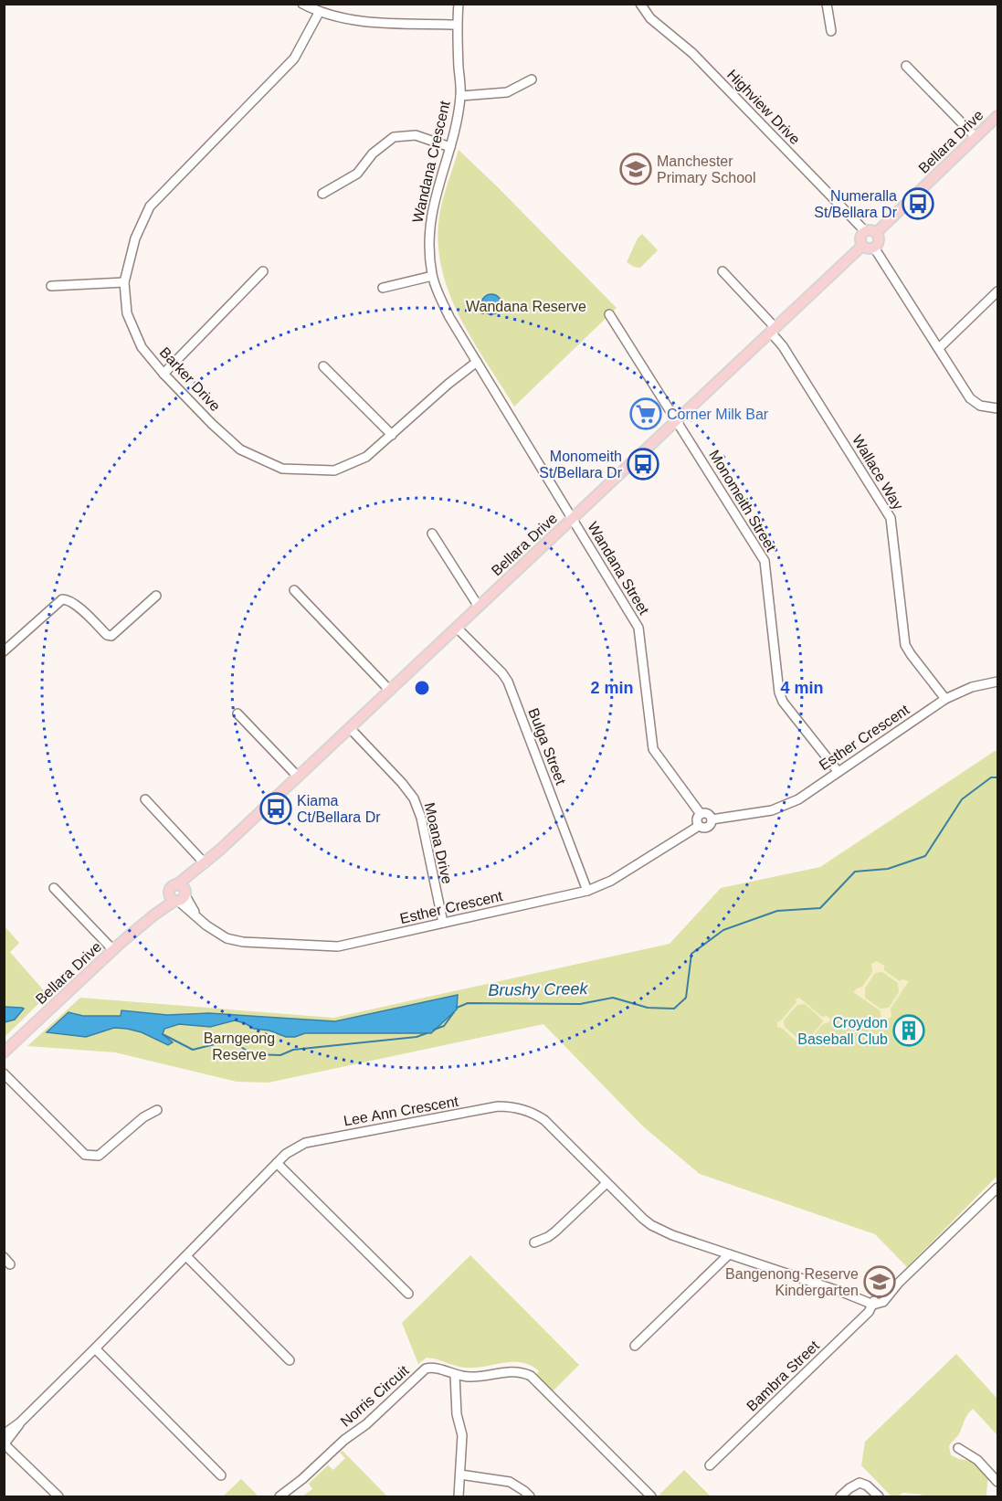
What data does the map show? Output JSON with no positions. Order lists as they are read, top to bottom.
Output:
{
  "streets": {
    "main road": ["Bellara Drive"],
    "street": [
      "Highview Drive",
      "Wandana Crescent",
      "Barker Drive",
      "Wallace Way",
      "Monomeith Street",
      "Wandana Street",
      "Esther Crescent",
      "Bulga Street",
      "Moana Drive",
      "Lee Ann Crescent",
      "Bambra Street",
      "Norris Circuit"
    ]
  },
  "crossings": [
    ["Highview Drive", "Bellara Drive"],
    ["Bellara Drive", "Wandana Crescent"],
    ["Bellara Drive", "Wallace Way"],
    ["Bellara Drive", "Monomeith Street"],
    ["Bellara Drive", "Wandana Street"],
    ["Bellara Drive", "Esther Crescent"],
    ["Bellara Drive", "Bulga Street"],
    ["Bellara Drive", "Moana Drive"],
    ["Wandana Crescent", "Barker Drive"],
    ["Wandana Crescent", "Wandana Street"],
    ["Wallace Way", "Esther Crescent"],
    ["Monomeith Street", "Esther Crescent"],
    ["Wandana Street", "Esther Crescent"],
    ["Esther Crescent", "Bulga Street"],
    ["Esther Crescent", "Moana Drive"],
    ["Lee Ann Crescent", "Bambra Street"]
  ],
  "water": ["Brushy Creek"],
  "parks": ["Wandana Reserve", "Barngeong Reserve"],
  "places": {
    "school or university": ["Manchester Primary School", "Bangenong Reserve Kindergarten"],
    "bus stop": ["Numeralla St/Bellara Dr", "Monomeith St/Bellara Dr", "Kiama Ct/Bellara Dr"],
    "supermarket": ["Corner Milk Bar"],
    "building": ["Croydon Baseball Club"]
  },
  "rings": ["2 min", "4 min"]
}
